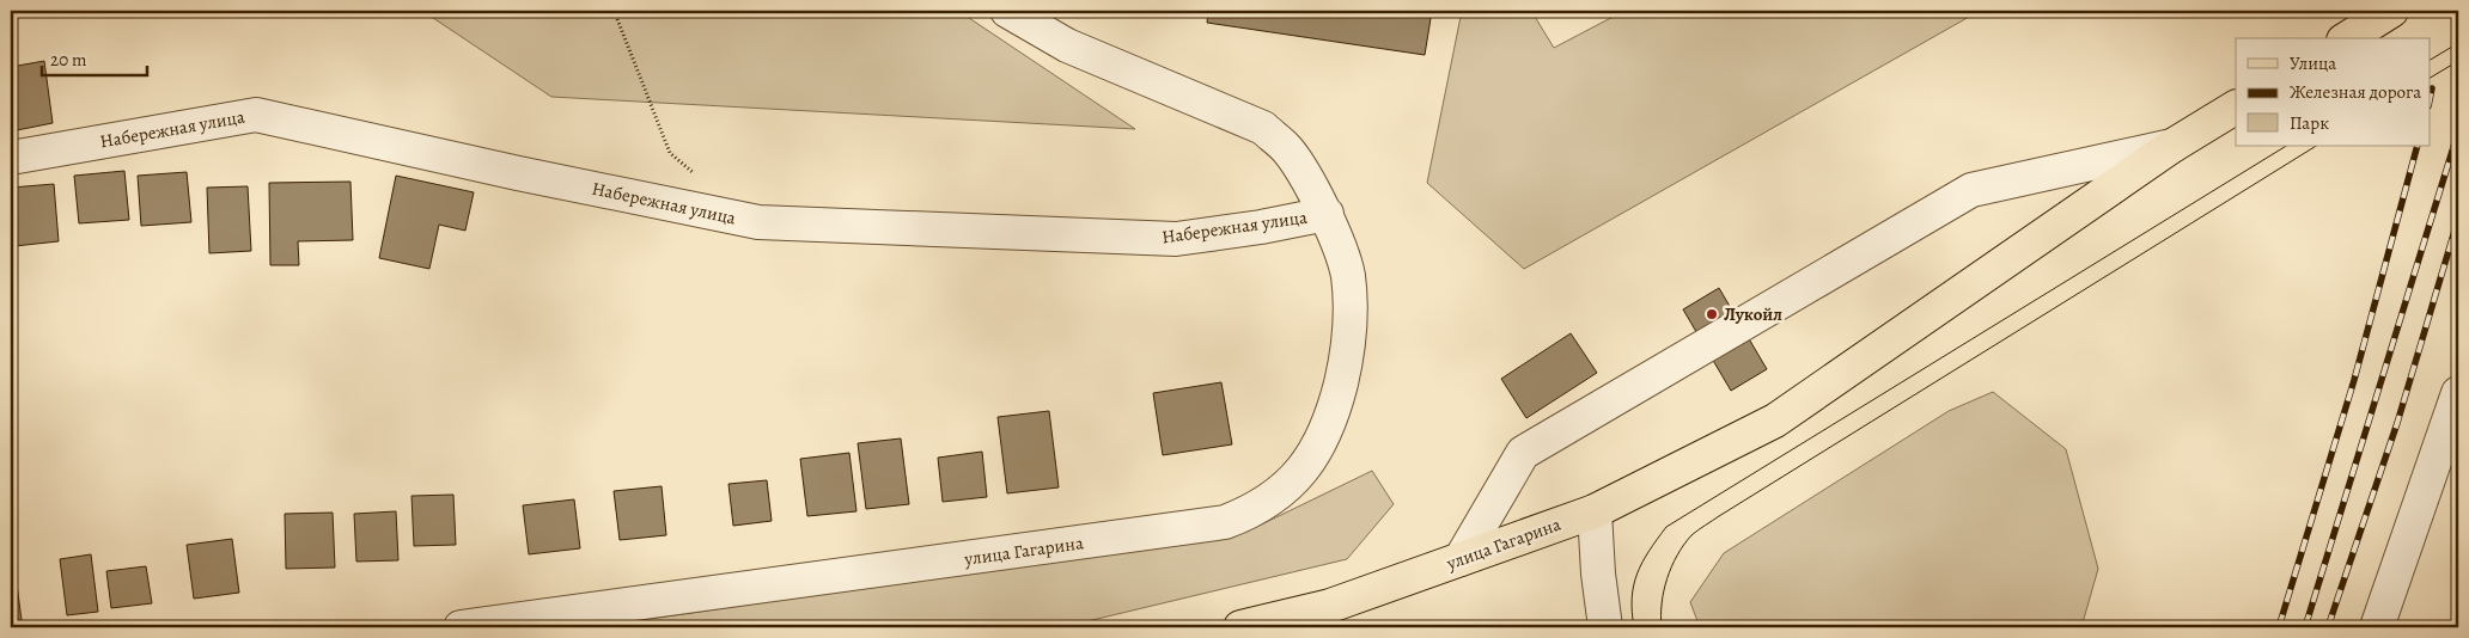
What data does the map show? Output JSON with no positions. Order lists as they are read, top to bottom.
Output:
{
  "streets": {
    "main road": ["улица Гагарина"],
    "street": ["Набережная улица"]
  },
  "crossings": [
    ["Набережная улица", "улица Гагарина"]
  ],
  "places": ["Лукойл"],
  "legend": ["Улица", "Железная дорога", "Парк"],
  "scale_bar": "20 m"
}
